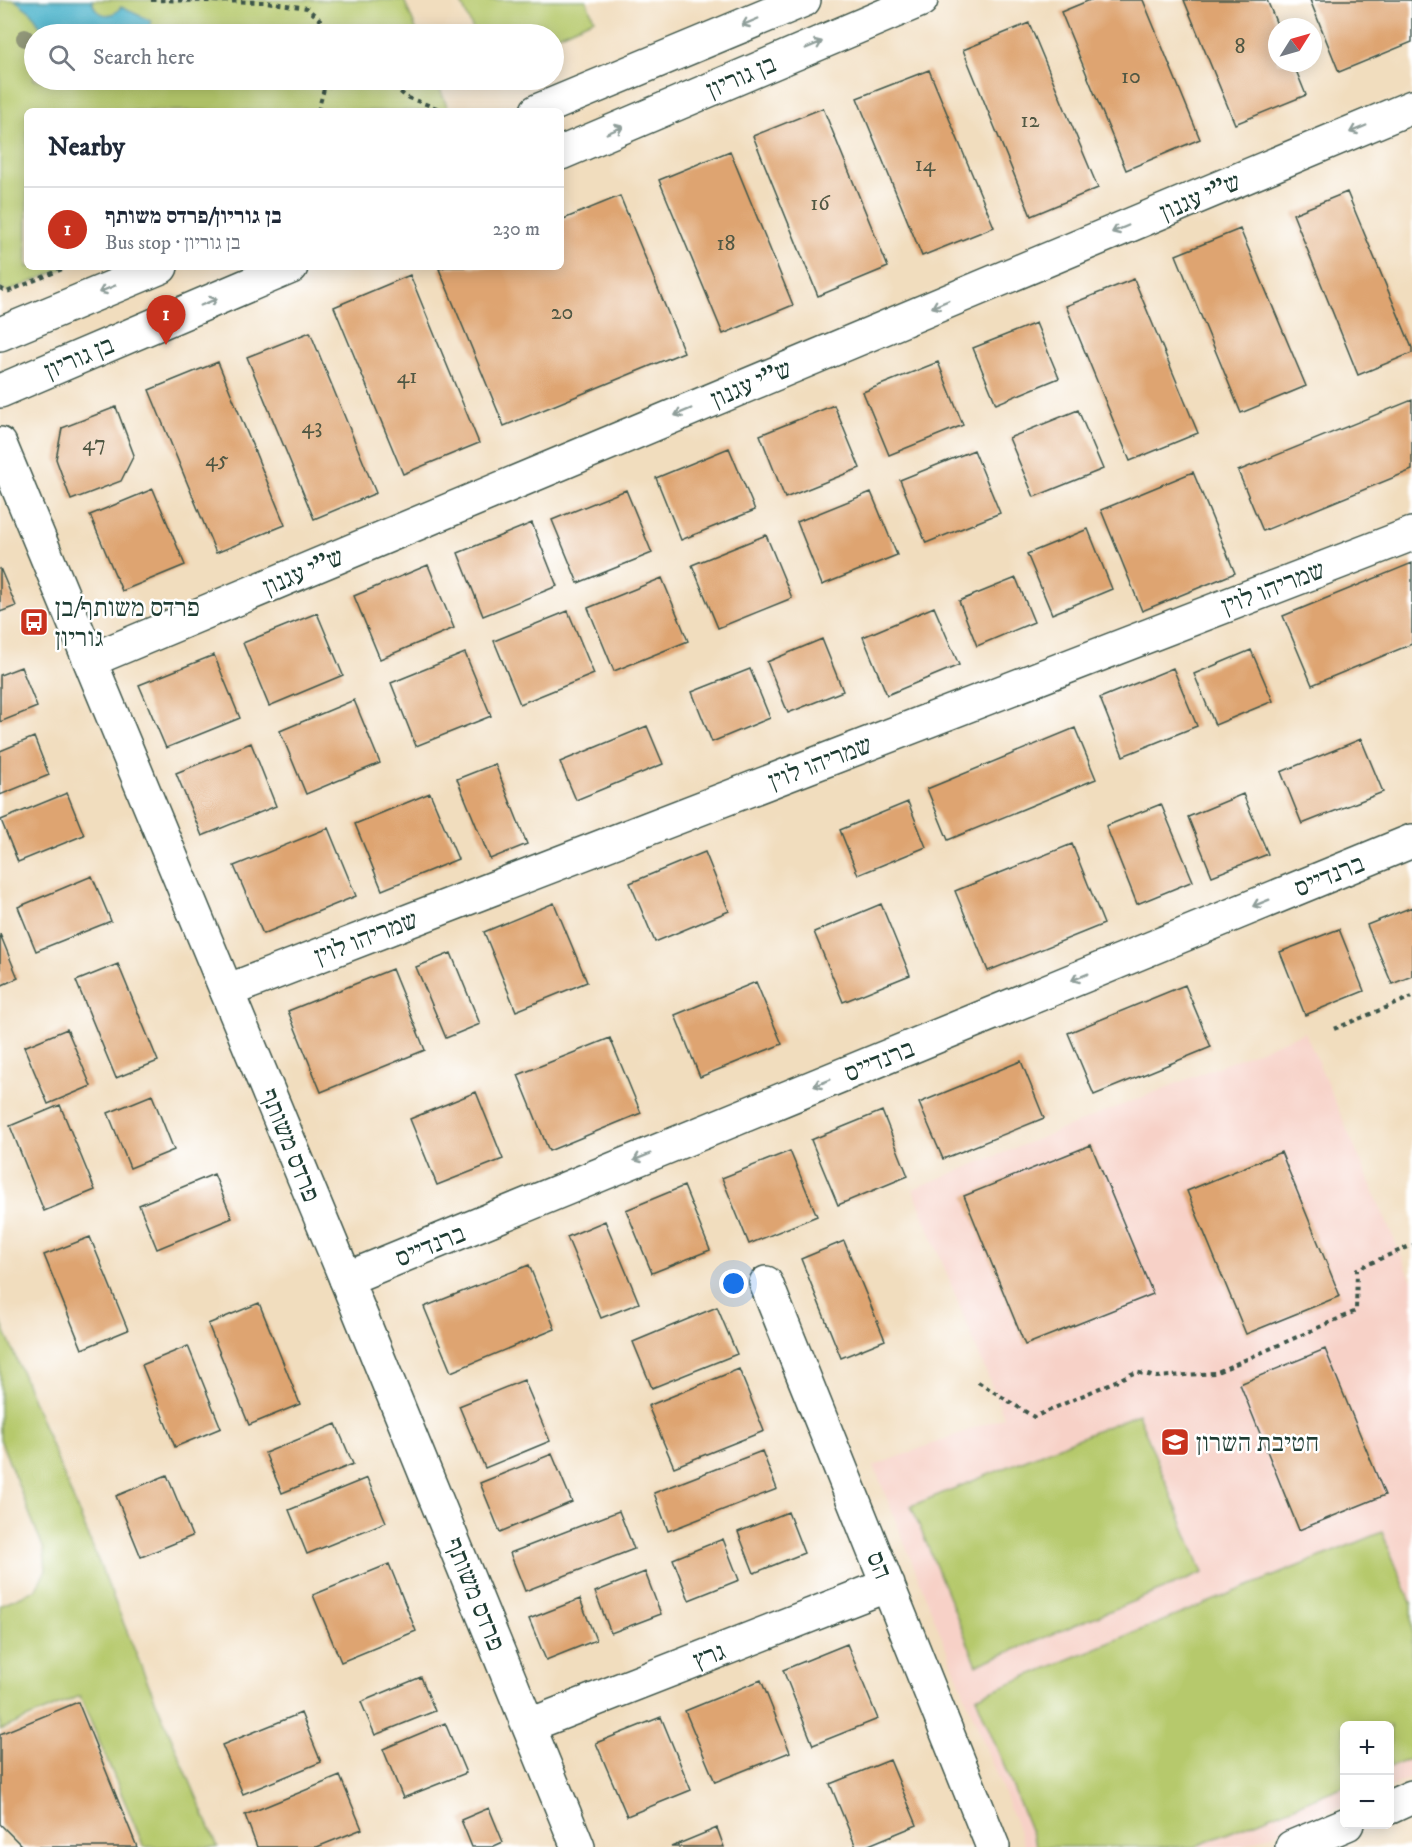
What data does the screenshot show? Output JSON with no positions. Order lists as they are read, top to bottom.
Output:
{
  "streets": {
    "street": [
      "בן גוריון",
      "ש''י עגנון",
      "שמריהו לוין",
      "ברנדייס",
      "פרדס משותף",
      "הס",
      "גרץ"
    ]
  },
  "crossings": [
    ["ש''י עגנון", "פרדס משותף"],
    ["שמריהו לוין", "פרדס משותף"],
    ["ברנדייס", "פרדס משותף"],
    ["פרדס משותף", "גרץ"],
    ["הס", "גרץ"]
  ],
  "one_way": ["ש''י עגנון", "ברנדייס"],
  "places": {
    "bus stop": ["פרדס משותף/בן גוריון"],
    "school or university": ["חטיבת השרון"]
  },
  "house_numbers": [
    "8",
    "10",
    "12",
    "14",
    "16",
    "18",
    "20",
    "41",
    "43",
    "47",
    "45"
  ],
  "north": "top right",
  "page": {
    "search": "Search here",
    "heading": "Nearby",
    "list": [
      {
        "mark": "1",
        "name": "בן גוריון/פרדס משותף",
        "note": "Bus stop · בן גוריון",
        "value": "230 m"
      }
    ],
    "pins": "1",
    "map_buttons": ["+", "−"]
  }
}
